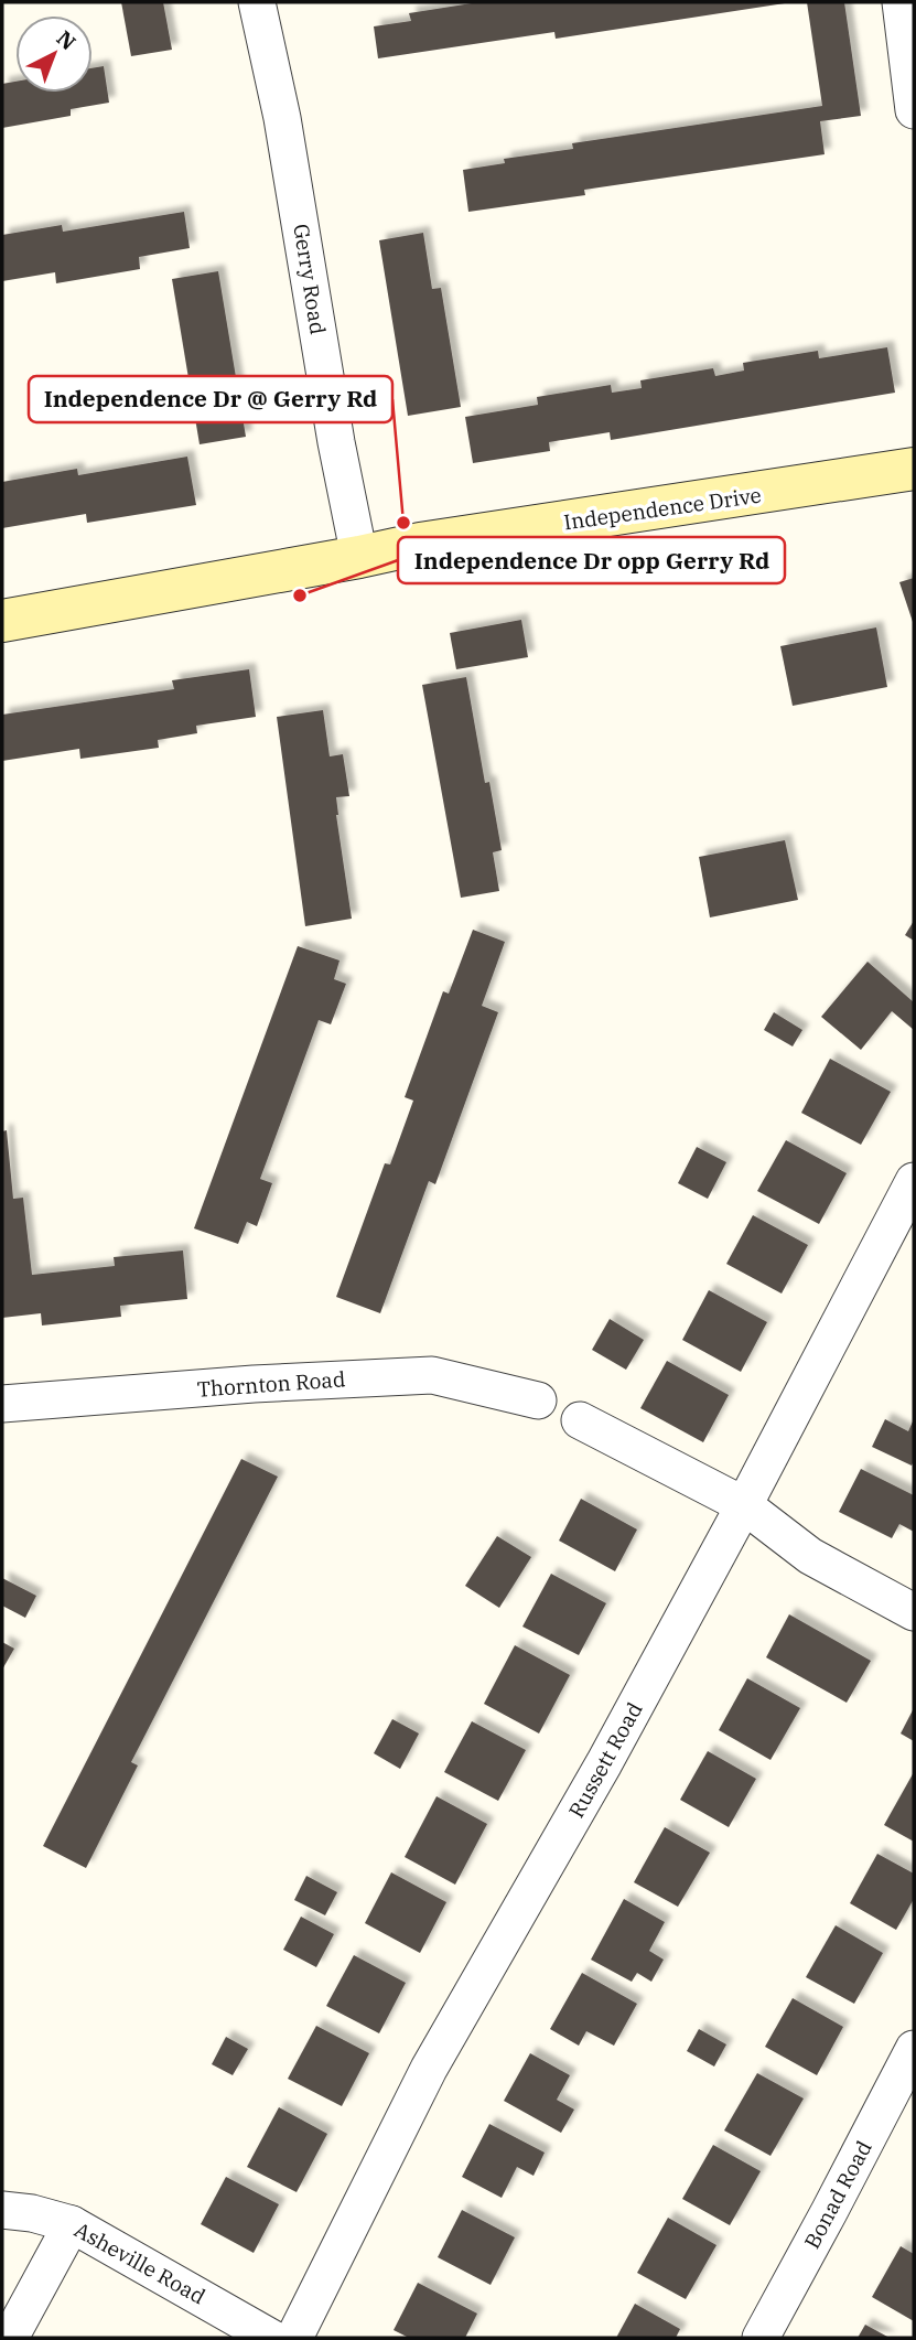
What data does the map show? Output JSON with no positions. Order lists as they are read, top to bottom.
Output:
{
  "streets": {
    "main road": ["Independence Drive"],
    "street": [
      "Gerry Road",
      "Thornton Road",
      "Russett Road",
      "Bonad Road",
      "Asheville Road"
    ]
  },
  "crossings": [
    ["Gerry Road", "Independence Drive"]
  ],
  "places": ["Independence Dr @ Gerry Rd", "Independence Dr opp Gerry Rd"],
  "north": "top right"
}
